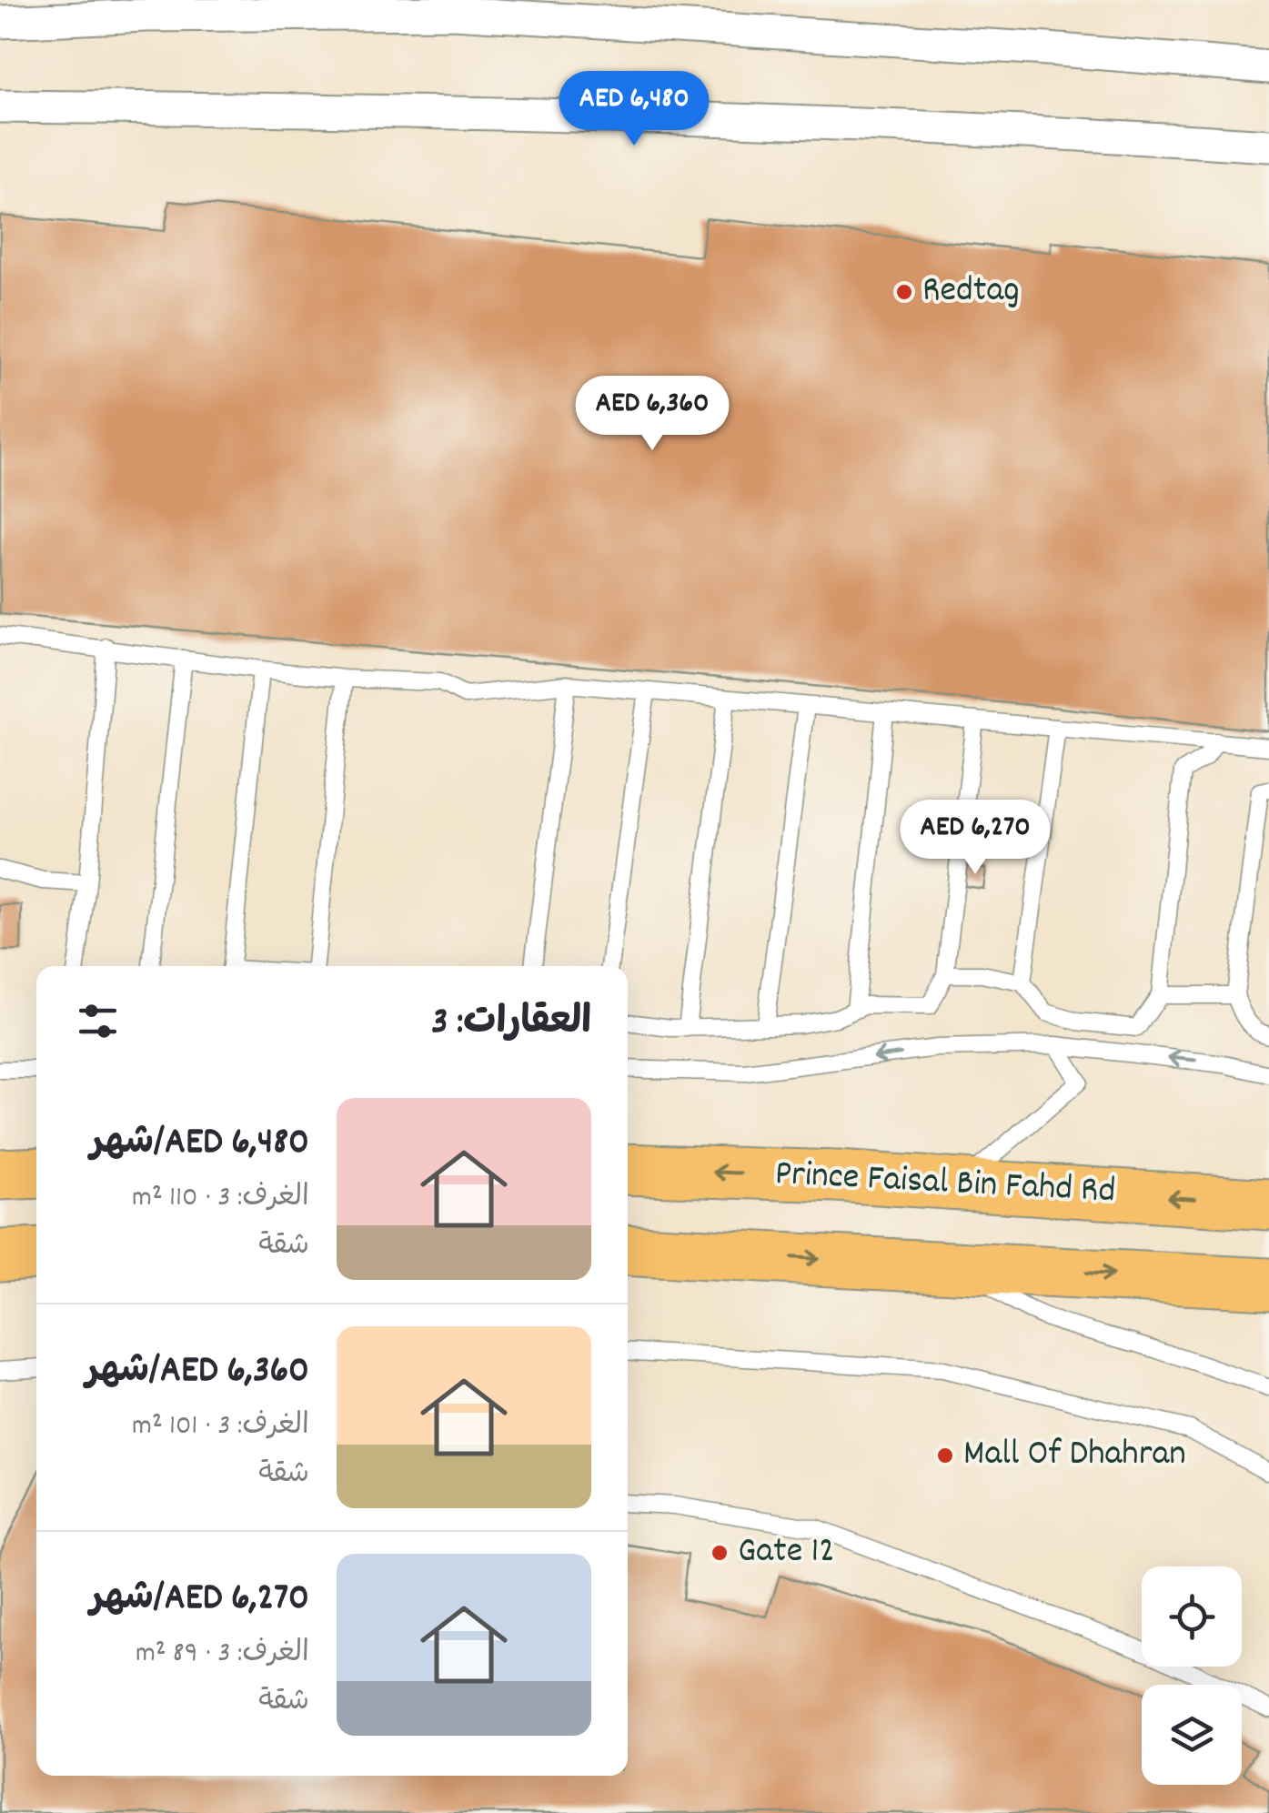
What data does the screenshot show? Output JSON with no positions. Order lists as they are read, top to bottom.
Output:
{
  "streets": {
    "main road": ["Prince Faisal Bin Fahd Rd"]
  },
  "places": ["Redtag", "Mall Of Dhahran", "Gate 12"],
  "page": {
    "price": ["AED 6,480", "AED 6,360", "AED 6,270"],
    "heading": "العقارات: 3",
    "list": [
      {
        "name": "AED 6,480/شهر",
        "note": "الغرف: 3 · 110 m² · شقة"
      },
      {
        "name": "AED 6,360/شهر",
        "note": "الغرف: 3 · 101 m² · شقة"
      },
      {
        "name": "AED 6,270/شهر",
        "note": "الغرف: 3 · 89 m² · شقة"
      }
    ]
  }
}
